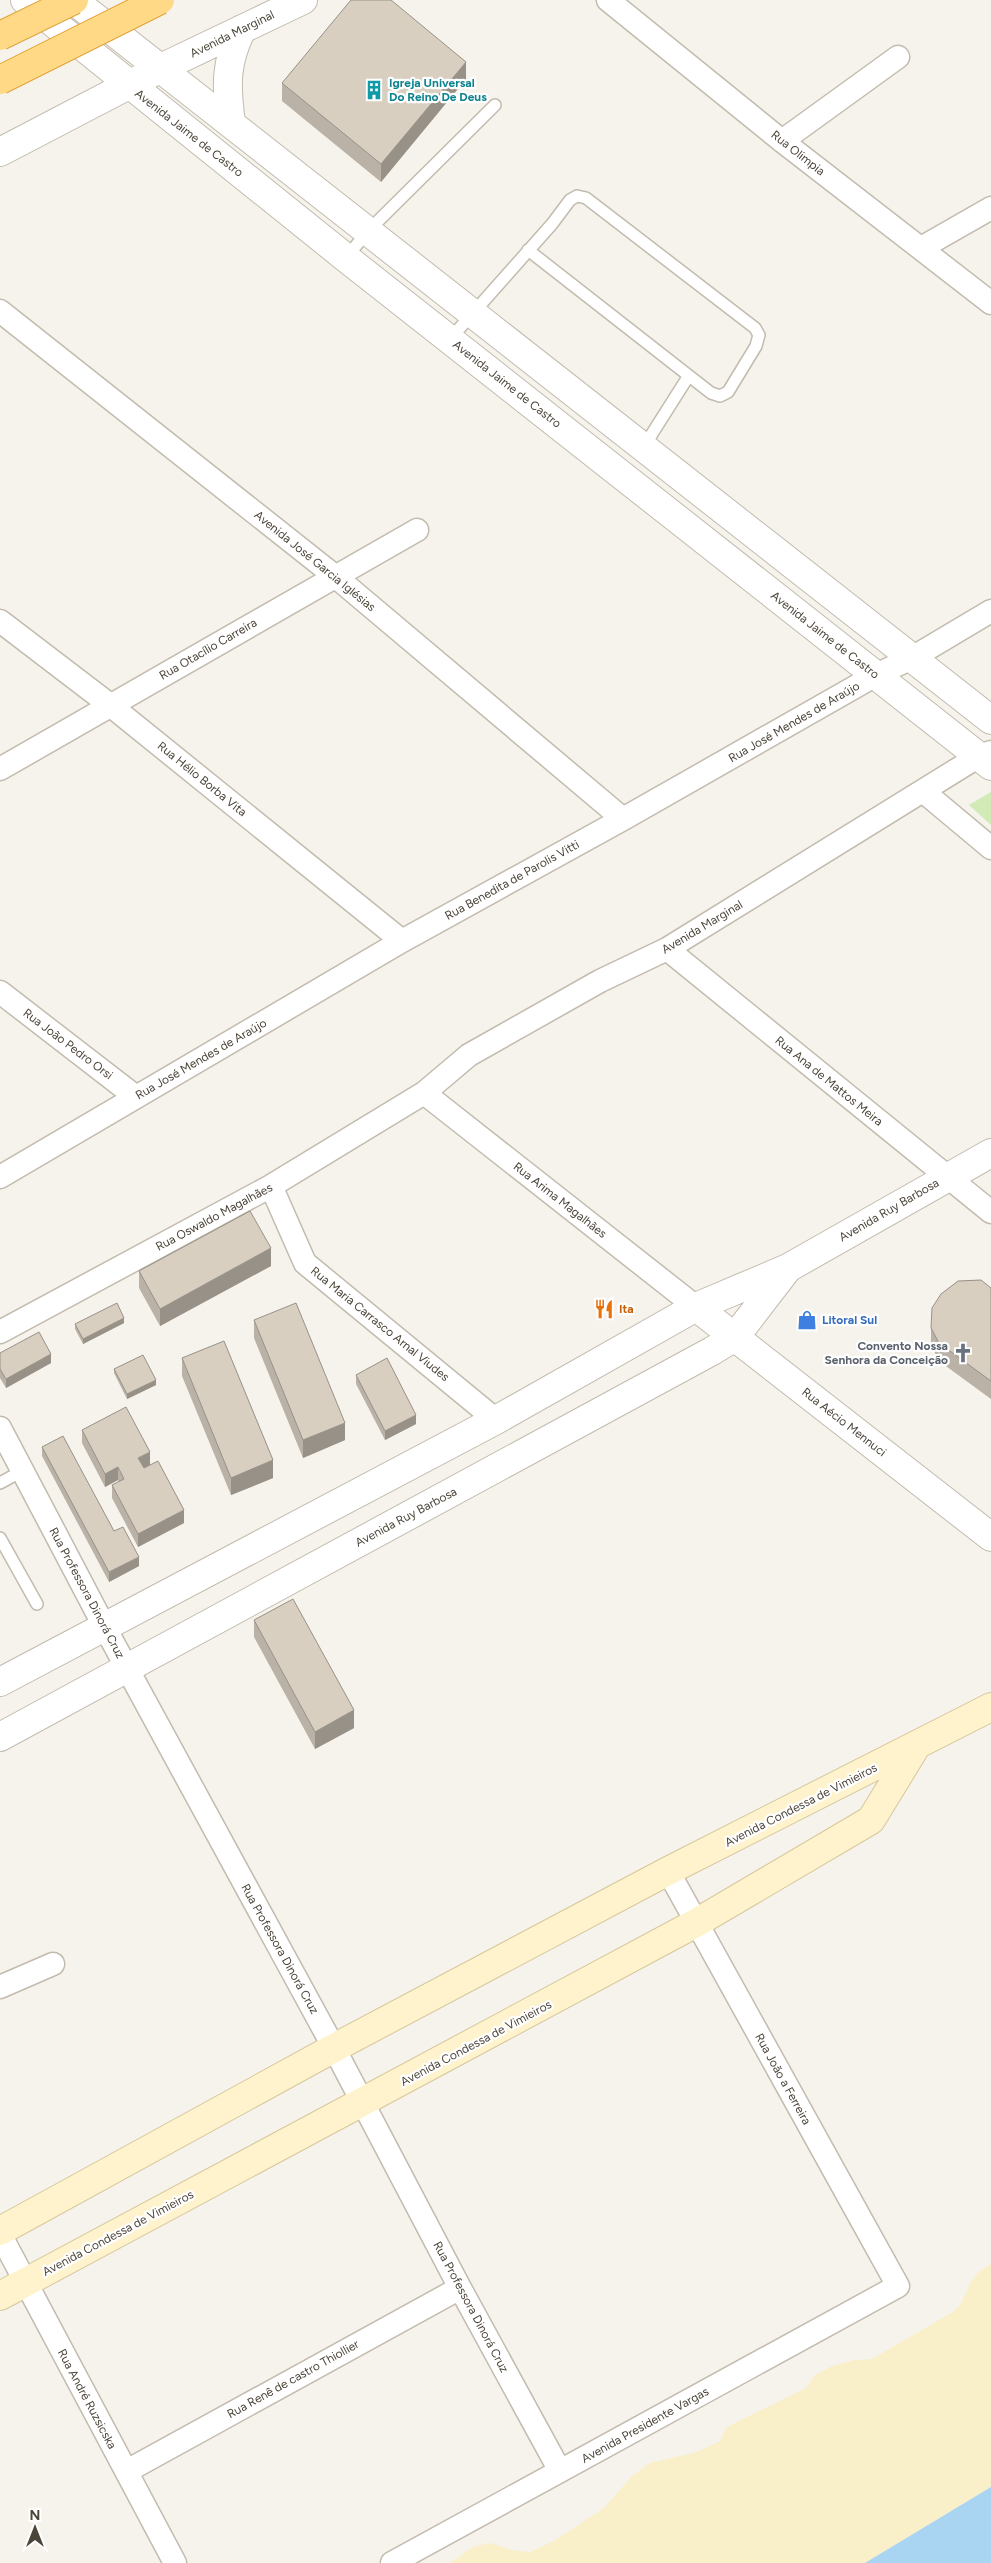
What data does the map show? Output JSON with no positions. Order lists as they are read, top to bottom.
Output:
{
  "streets": {
    "main road": ["Avenida Condessa de Vimieiros"],
    "street": [
      "Avenida Marginal",
      "Avenida Jaime de Castro",
      "Rua Olimpia",
      "Avenida José Garcia Iglésias",
      "Rua Otacílio Carreira",
      "Rua José Mendes de Araújo",
      "Rua Hélio Borba Vita",
      "Rua Benedita de Parolis Vitti",
      "Rua João Pedro Orsi",
      "Rua Ana de Mattos Meira",
      "Rua Arima Magalhães",
      "Avenida Ruy Barbosa",
      "Rua Oswaldo Magalhães",
      "Rua Maria Carrasco Arnal Viudes",
      "Rua Aécio Mennuci",
      "Rua Professora Dinorá Cruz",
      "Rua João a Ferreira",
      "Rua Renê de castro Thiollier",
      "Rua André Ruzsicska",
      "Avenida Presidente Vargas"
    ]
  },
  "crossings": [
    ["Avenida Marginal", "Avenida Jaime de Castro"],
    ["Avenida Marginal", "Rua Ana de Mattos Meira"],
    ["Avenida Marginal", "Rua Arima Magalhães"],
    ["Avenida Marginal", "Rua Oswaldo Magalhães"],
    ["Avenida Jaime de Castro", "Rua José Mendes de Araújo"],
    ["Avenida José Garcia Iglésias", "Rua Otacílio Carreira"],
    ["Avenida José Garcia Iglésias", "Rua José Mendes de Araújo"],
    ["Avenida José Garcia Iglésias", "Rua Benedita de Parolis Vitti"],
    ["Rua Otacílio Carreira", "Rua Hélio Borba Vita"],
    ["Rua José Mendes de Araújo", "Rua Hélio Borba Vita"],
    ["Rua José Mendes de Araújo", "Rua Benedita de Parolis Vitti"],
    ["Rua José Mendes de Araújo", "Rua João Pedro Orsi"],
    ["Rua Hélio Borba Vita", "Rua Benedita de Parolis Vitti"],
    ["Rua Ana de Mattos Meira", "Avenida Ruy Barbosa"],
    ["Rua Arima Magalhães", "Avenida Ruy Barbosa"],
    ["Rua Arima Magalhães", "Rua Oswaldo Magalhães"],
    ["Rua Arima Magalhães", "Rua Aécio Mennuci"],
    ["Avenida Ruy Barbosa", "Rua Maria Carrasco Arnal Viudes"],
    ["Avenida Ruy Barbosa", "Rua Aécio Mennuci"],
    ["Avenida Ruy Barbosa", "Rua Professora Dinorá Cruz"],
    ["Rua Oswaldo Magalhães", "Rua Maria Carrasco Arnal Viudes"],
    ["Rua Professora Dinorá Cruz", "Avenida Condessa de Vimieiros"],
    ["Rua Professora Dinorá Cruz", "Rua Renê de castro Thiollier"],
    ["Rua Professora Dinorá Cruz", "Avenida Presidente Vargas"],
    ["Avenida Condessa de Vimieiros", "Rua João a Ferreira"],
    ["Avenida Condessa de Vimieiros", "Rua André Ruzsicska"],
    ["Rua João a Ferreira", "Avenida Presidente Vargas"],
    ["Rua Renê de castro Thiollier", "Rua André Ruzsicska"]
  ],
  "places": {
    "building": ["Igreja Universal Do Reino De Deus"],
    "restaurant": ["Ita"],
    "shop": ["Litoral Sul"],
    "church": ["Convento Nossa Senhora da Conceição"]
  },
  "north": "top"
}
